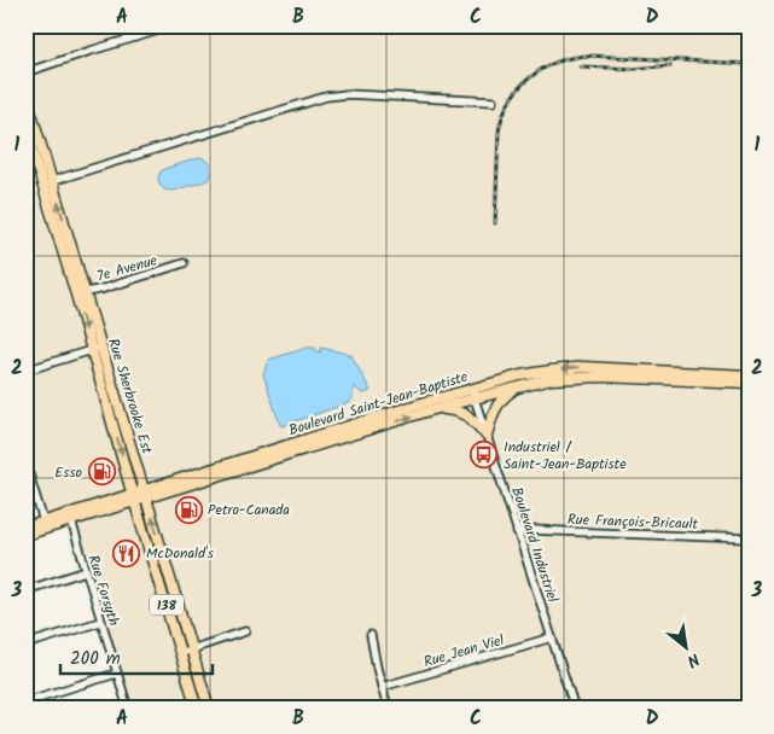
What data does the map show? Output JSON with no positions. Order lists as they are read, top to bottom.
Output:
{
  "streets": {
    "main road": ["Rue Sherbrooke Est", "Boulevard Saint-Jean-Baptiste", "138"],
    "street": [
      "7e Avenue",
      "Rue François-Bricault",
      "Boulevard Industriel",
      "Rue Forsyth",
      "Rue Jean Viel"
    ]
  },
  "crossings": [
    ["7e Avenue", "Rue Sherbrooke Est"],
    ["Rue Sherbrooke Est", "Boulevard Saint-Jean-Baptiste"],
    ["Boulevard Saint-Jean-Baptiste", "Boulevard Industriel"],
    ["Boulevard Saint-Jean-Baptiste", "Rue Forsyth"],
    ["Rue François-Bricault", "Boulevard Industriel"],
    ["Boulevard Industriel", "Rue Jean Viel"]
  ],
  "places": {
    "bus stop": ["Industriel / Saint-Jean-Baptiste"],
    "fuel station": ["Esso", "Petro-Canada"],
    "restaurant": ["McDonald's"]
  },
  "scale_bar": "200 m",
  "north": "bottom right",
  "grid": {
    "columns": [
      "A",
      "B",
      "C",
      "D"
    ],
    "rows": ["1", "2", "3"]
  }
}
